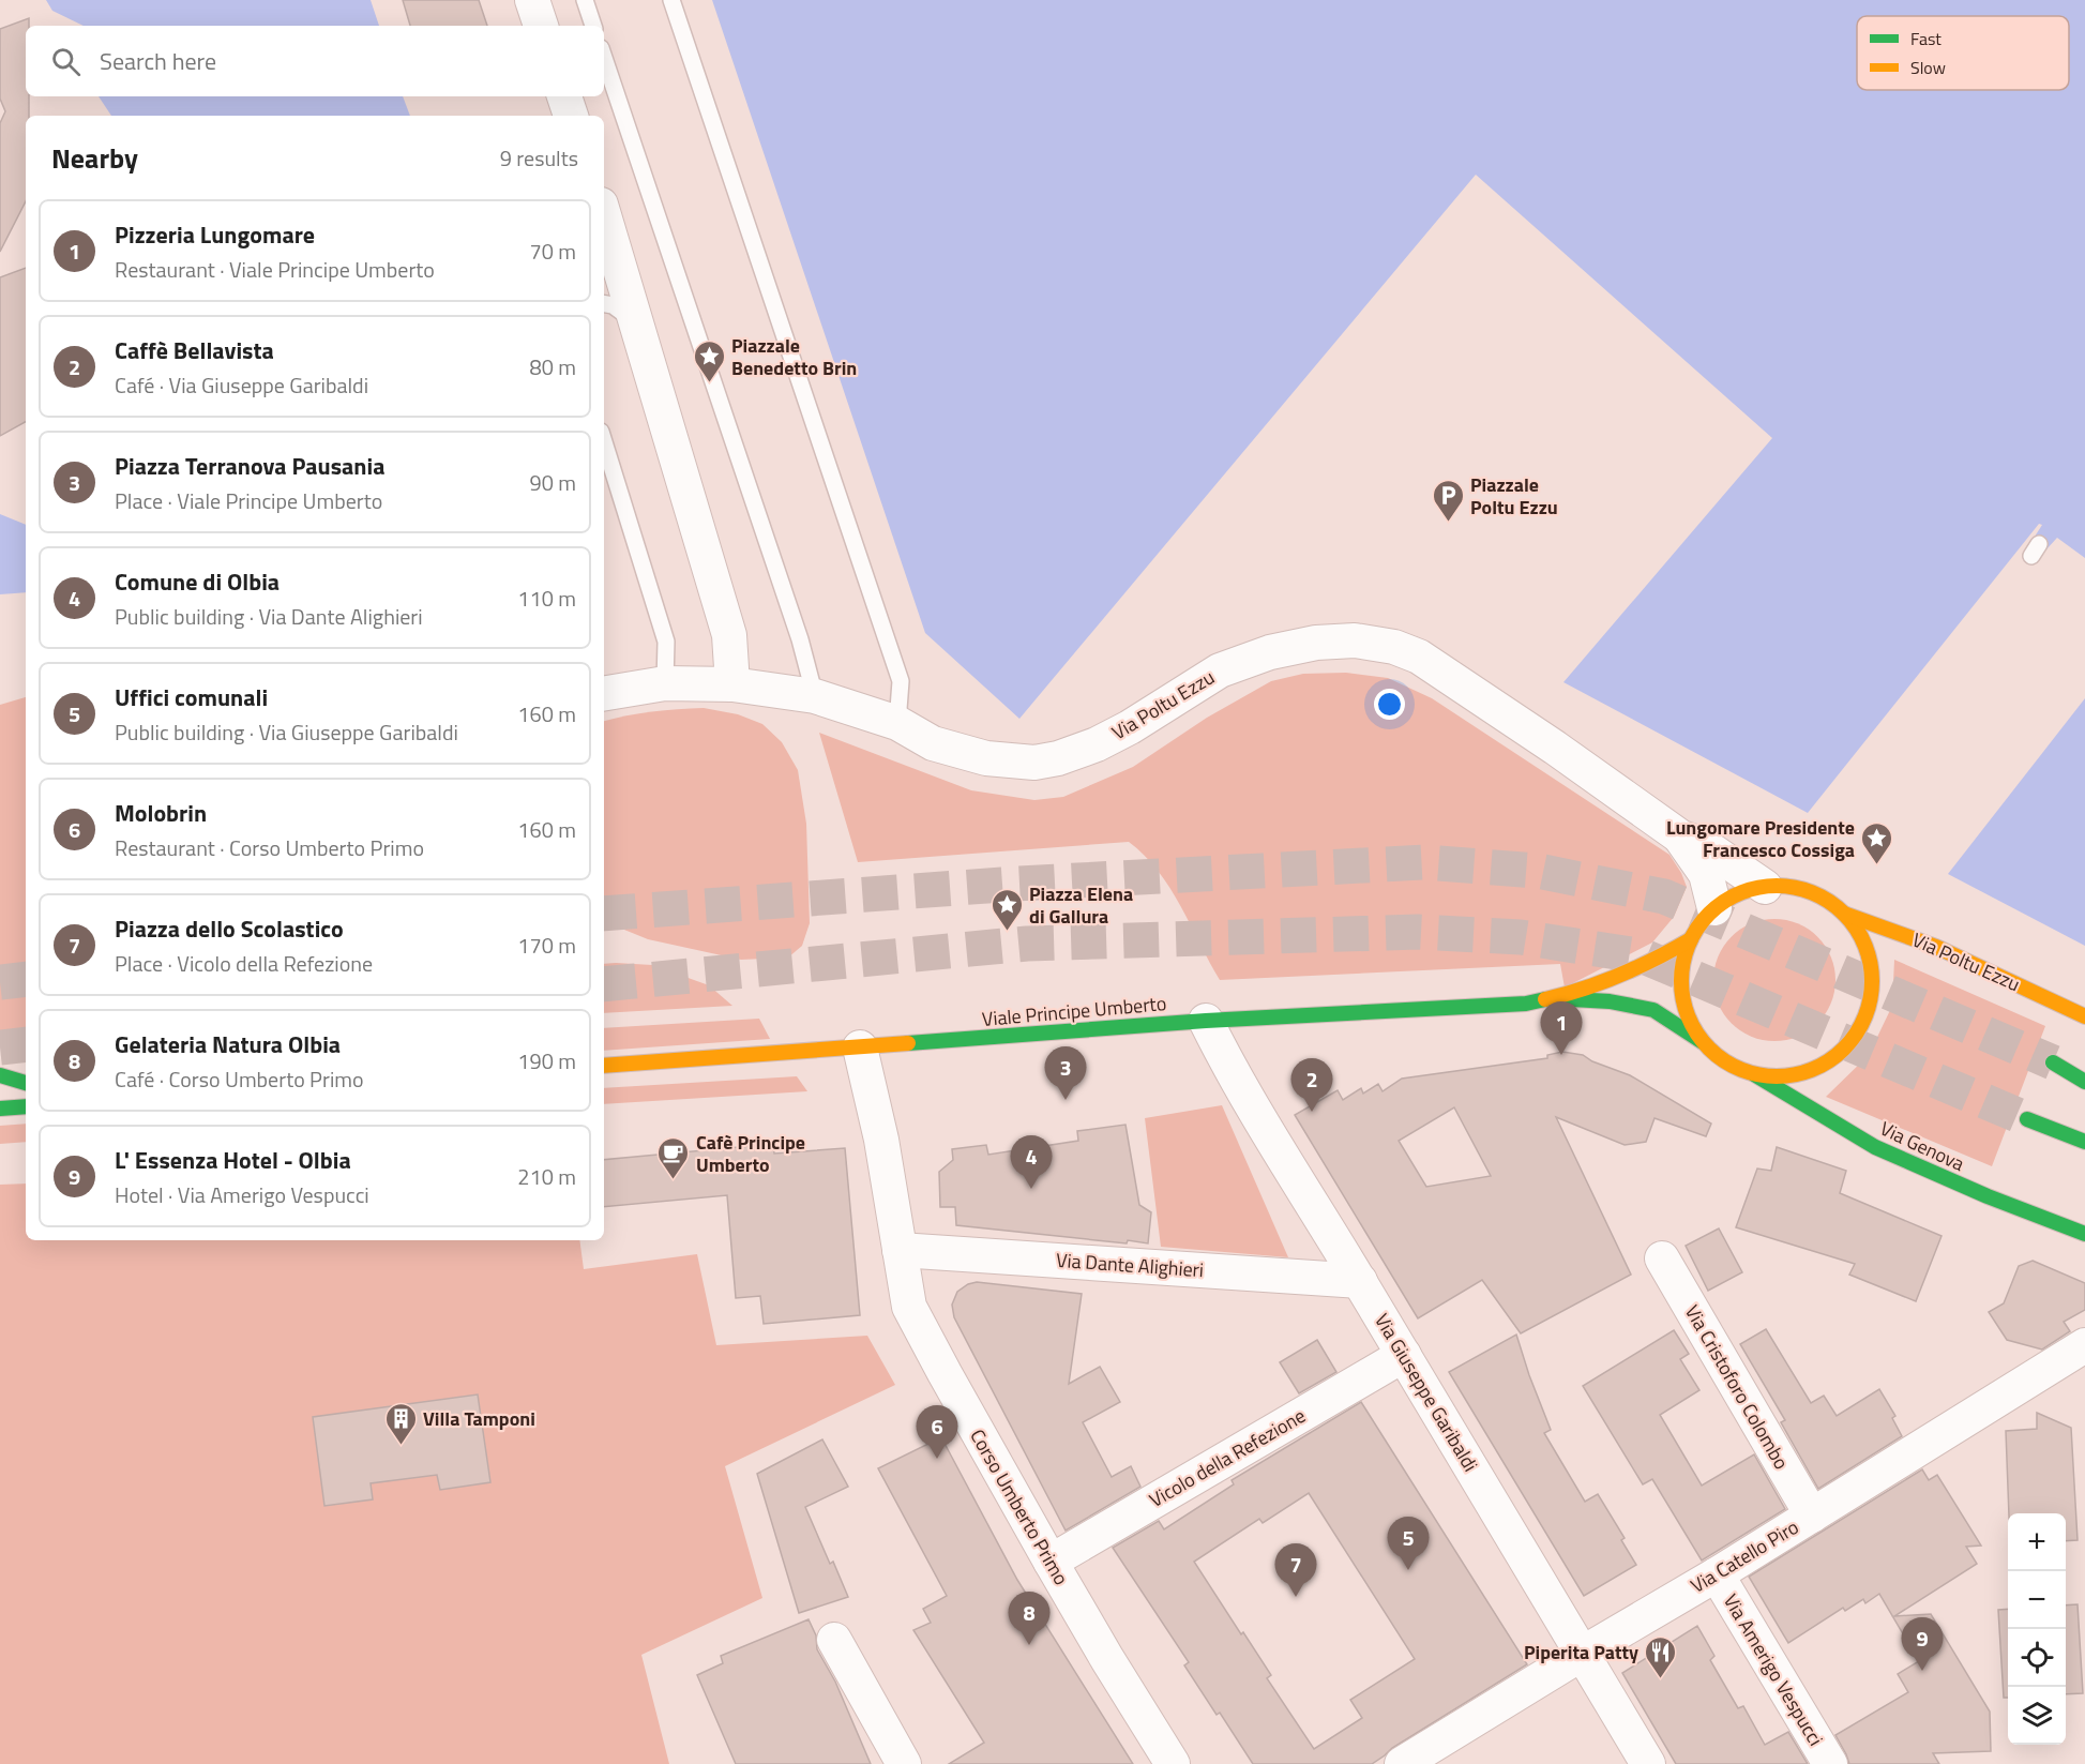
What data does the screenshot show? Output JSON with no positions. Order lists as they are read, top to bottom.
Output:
{
  "streets": {
    "street": [
      "Via Poltu Ezzu",
      "Viale Principe Umberto",
      "Via Genova",
      "Via Dante Alighieri",
      "Via Cristoforo Colombo",
      "Via Giuseppe Garibaldi",
      "Vicolo della Refezione",
      "Corso Umberto Primo",
      "Via Catello Piro",
      "Via Amerigo Vespucci"
    ]
  },
  "crossings": [
    ["Via Poltu Ezzu", "Viale Principe Umberto"],
    ["Via Poltu Ezzu", "Via Genova"],
    ["Viale Principe Umberto", "Via Genova"],
    ["Viale Principe Umberto", "Via Giuseppe Garibaldi"],
    ["Viale Principe Umberto", "Corso Umberto Primo"],
    ["Via Dante Alighieri", "Via Giuseppe Garibaldi"],
    ["Via Dante Alighieri", "Corso Umberto Primo"],
    ["Via Cristoforo Colombo", "Via Catello Piro"],
    ["Via Giuseppe Garibaldi", "Vicolo della Refezione"],
    ["Via Giuseppe Garibaldi", "Via Catello Piro"],
    ["Vicolo della Refezione", "Corso Umberto Primo"],
    ["Via Catello Piro", "Via Amerigo Vespucci"]
  ],
  "places": {
    "place": ["Piazzale Benedetto Brin", "Lungomare Presidente Francesco Cossiga", "Piazza Elena di Gallura"],
    "parking": ["Piazzale Poltu Ezzu"],
    "cafe": ["Cafè Principe Umberto"],
    "building": ["Villa Tamponi"],
    "restaurant": ["Piperita Patty"]
  },
  "legend": ["Fast", "Slow"],
  "page": {
    "search": "Search here",
    "heading": ["Nearby", "9 results"],
    "list": [
      {
        "mark": "1",
        "name": "Pizzeria Lungomare",
        "note": "Restaurant · Viale Principe Umberto",
        "value": "70 m"
      },
      {
        "mark": "2",
        "name": "Caffè Bellavista",
        "note": "Café · Via Giuseppe Garibaldi",
        "value": "80 m"
      },
      {
        "mark": "3",
        "name": "Piazza Terranova Pausania",
        "note": "Place · Viale Principe Umberto",
        "value": "90 m"
      },
      {
        "mark": "4",
        "name": "Comune di Olbia",
        "note": "Public building · Via Dante Alighieri",
        "value": "110 m"
      },
      {
        "mark": "5",
        "name": "Uffici comunali",
        "note": "Public building · Via Giuseppe Garibaldi",
        "value": "160 m"
      },
      {
        "mark": "6",
        "name": "Molobrin",
        "note": "Restaurant · Corso Umberto Primo",
        "value": "160 m"
      },
      {
        "mark": "7",
        "name": "Piazza dello Scolastico",
        "note": "Place · Vicolo della Refezione",
        "value": "170 m"
      },
      {
        "mark": "8",
        "name": "Gelateria Natura Olbia",
        "note": "Café · Corso Umberto Primo",
        "value": "190 m"
      },
      {
        "mark": "9",
        "name": "L' Essenza Hotel - Olbia",
        "note": "Hotel · Via Amerigo Vespucci",
        "value": "210 m"
      }
    ],
    "pins": [
      "1",
      "3",
      "2",
      "4",
      "6",
      "5",
      "7",
      "8",
      "9"
    ],
    "map_buttons": ["+", "−"]
  }
}
